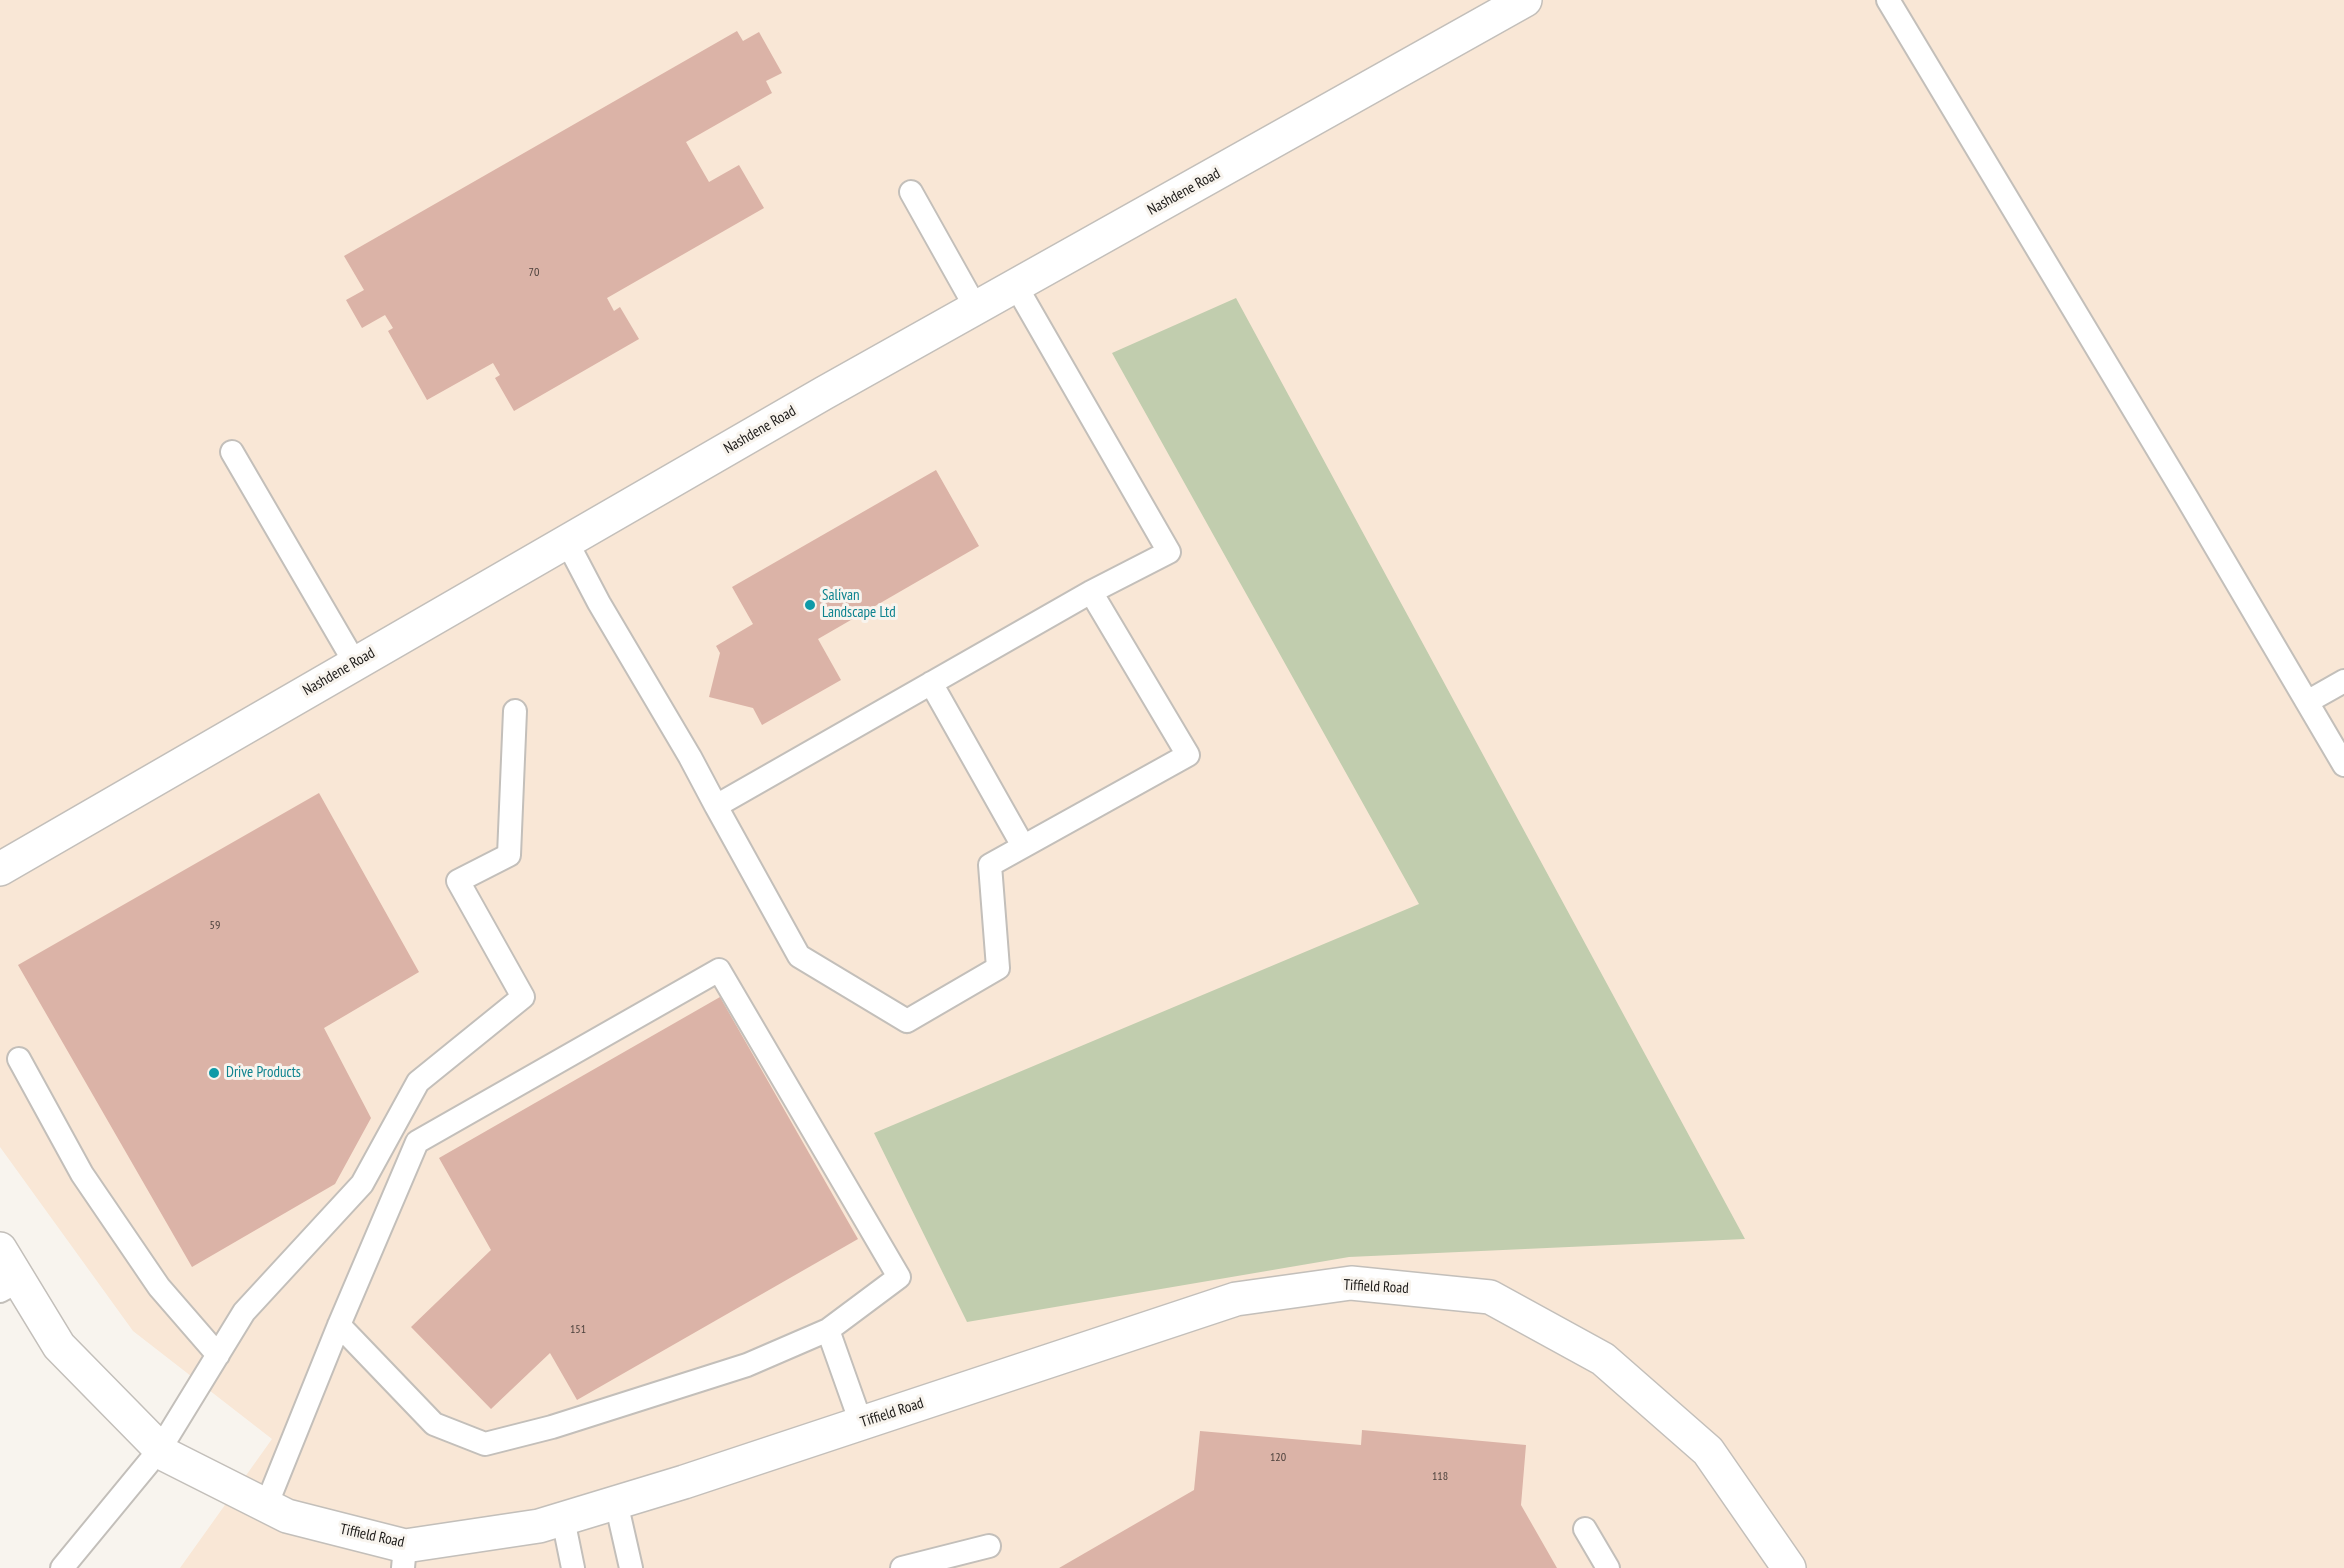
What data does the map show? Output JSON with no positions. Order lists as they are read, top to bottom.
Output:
{
  "streets": {
    "street": ["Nashdene Road", "Tiffield Road"]
  },
  "places": ["Salivan Landscape Ltd", "Drive Products"],
  "house_numbers": [
    "70",
    "59",
    "151",
    "120",
    "118"
  ]
}
